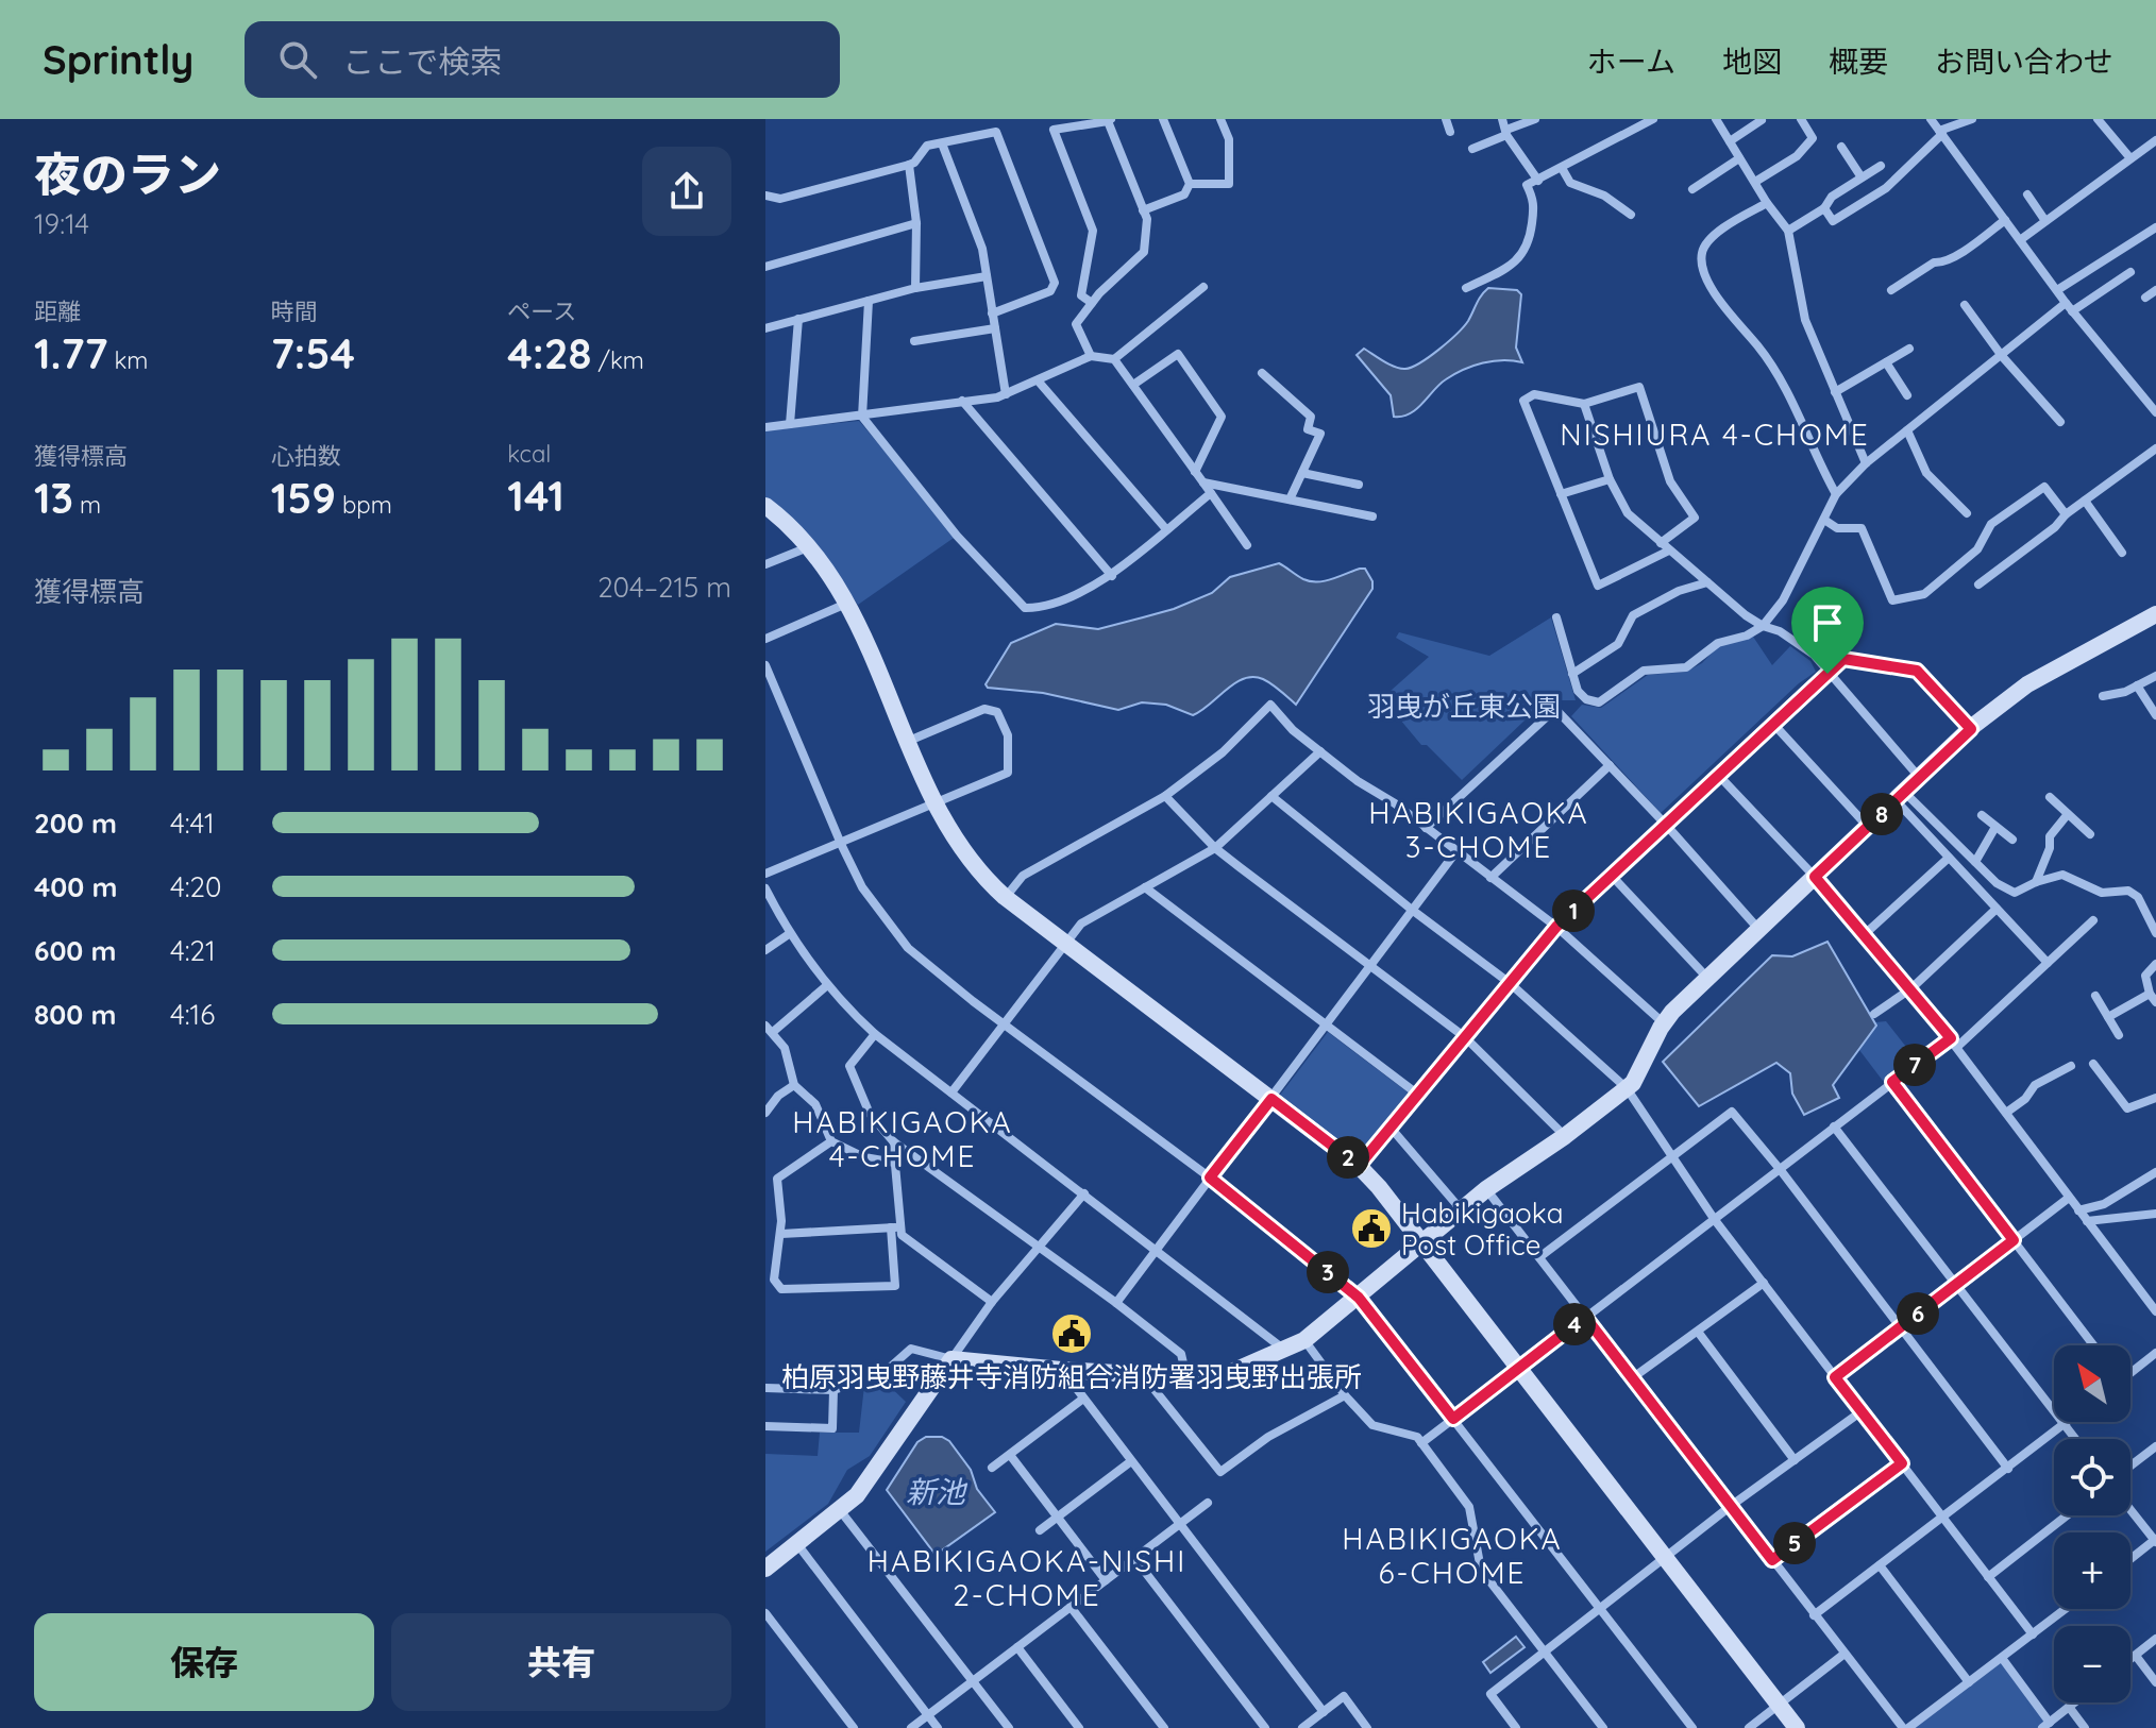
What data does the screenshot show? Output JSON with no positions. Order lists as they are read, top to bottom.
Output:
{
  "districts": [
    "NISHIURA 4-CHOME",
    "HABIKIGAOKA 3-CHOME",
    "HABIKIGAOKA 4-CHOME",
    "HABIKIGAOKA 6-CHOME",
    "HABIKIGAOKA-NISHI 2-CHOME"
  ],
  "water": ["新池"],
  "parks": ["羽曳が丘東公園"],
  "places": {
    "public building": ["Habikigaoka Post Office", "柏原羽曳野藤井寺消防組合消防署羽曳野出張所"]
  },
  "north": "top left",
  "page": {
    "header": "Sprintly",
    "search": "ここで検索",
    "nav": [
      "ホーム",
      "地図",
      "概要",
      "お問い合わせ"
    ],
    "heading": ["夜のラン", "19:14"],
    "stats": [
      ["距離", "1.77 km"],
      ["時間", "7:54"],
      ["ペース", "4:28 /km"],
      ["獲得標高", "13 m"],
      ["心拍数", "159 bpm"],
      ["kcal", "141"]
    ],
    "chart": ["獲得標高", "204–215 m"],
    "list": [
      {
        "name": "200 m",
        "note": "4:41"
      },
      {
        "name": "400 m",
        "note": "4:20"
      },
      {
        "name": "600 m",
        "note": "4:21"
      },
      {
        "name": "800 m",
        "note": "4:16"
      }
    ],
    "pins": [
      "8",
      "1",
      "7",
      "2",
      "3",
      "6",
      "4",
      "5"
    ],
    "map_buttons": ["+", "−"],
    "buttons": ["保存", "共有"]
  }
}
